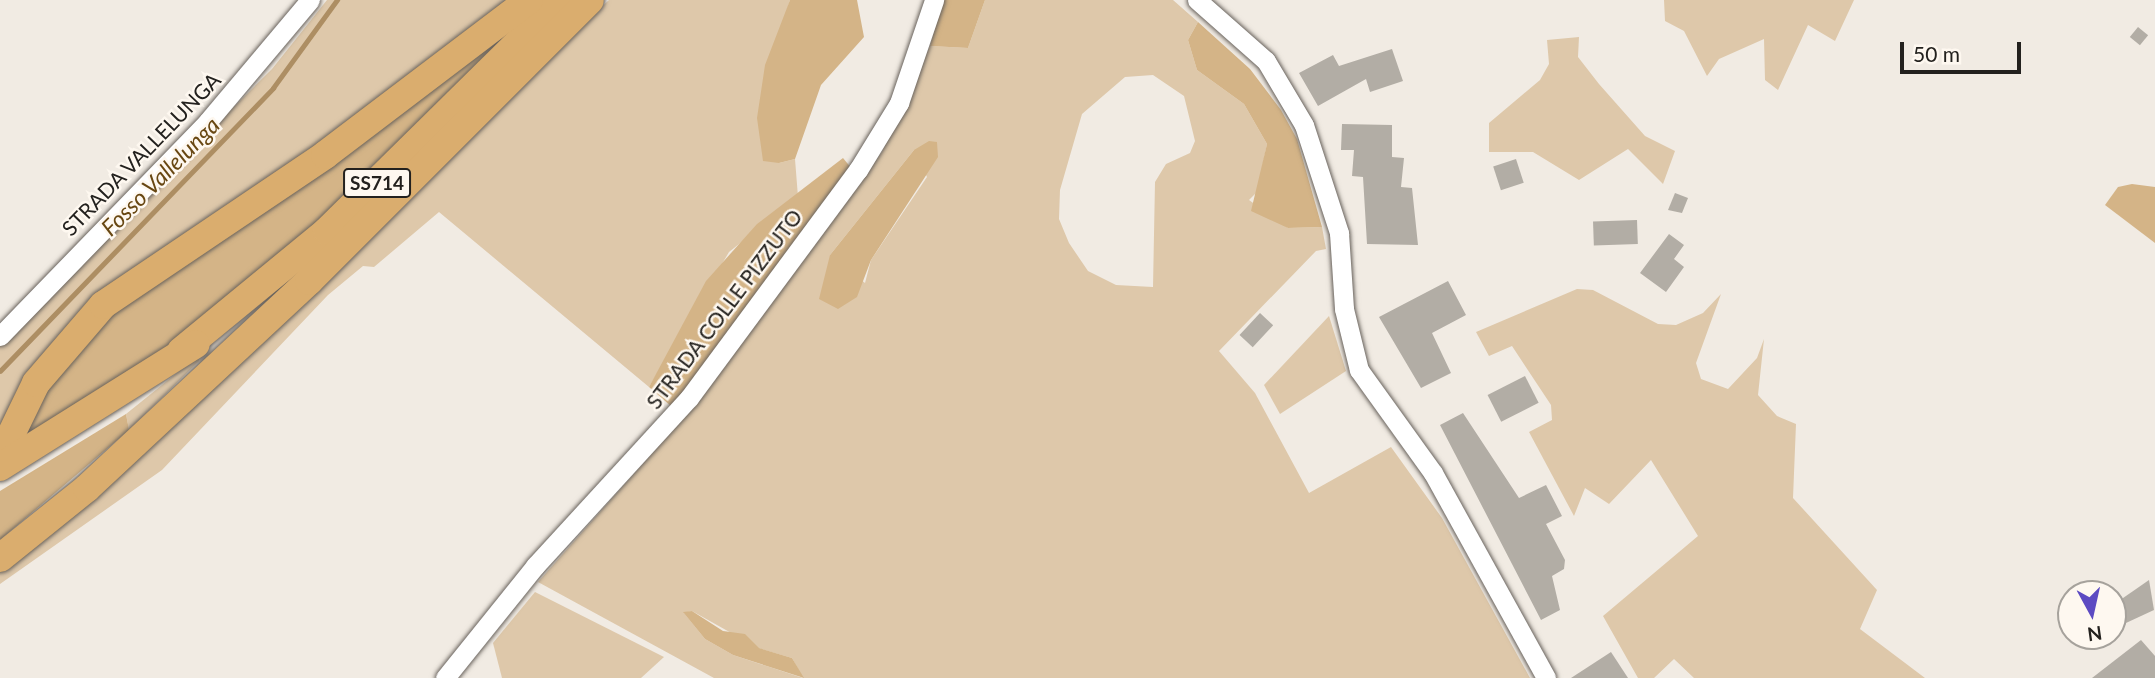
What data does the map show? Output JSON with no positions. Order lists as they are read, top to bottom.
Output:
{
  "streets": {
    "highway": ["SS714"],
    "street": ["STRADA VALLELUNGA", "STRADA COLLE PIZZUTO"]
  },
  "water": ["Fosso Vallelunga"],
  "scale_bar": "50 m",
  "north": "bottom"
}
